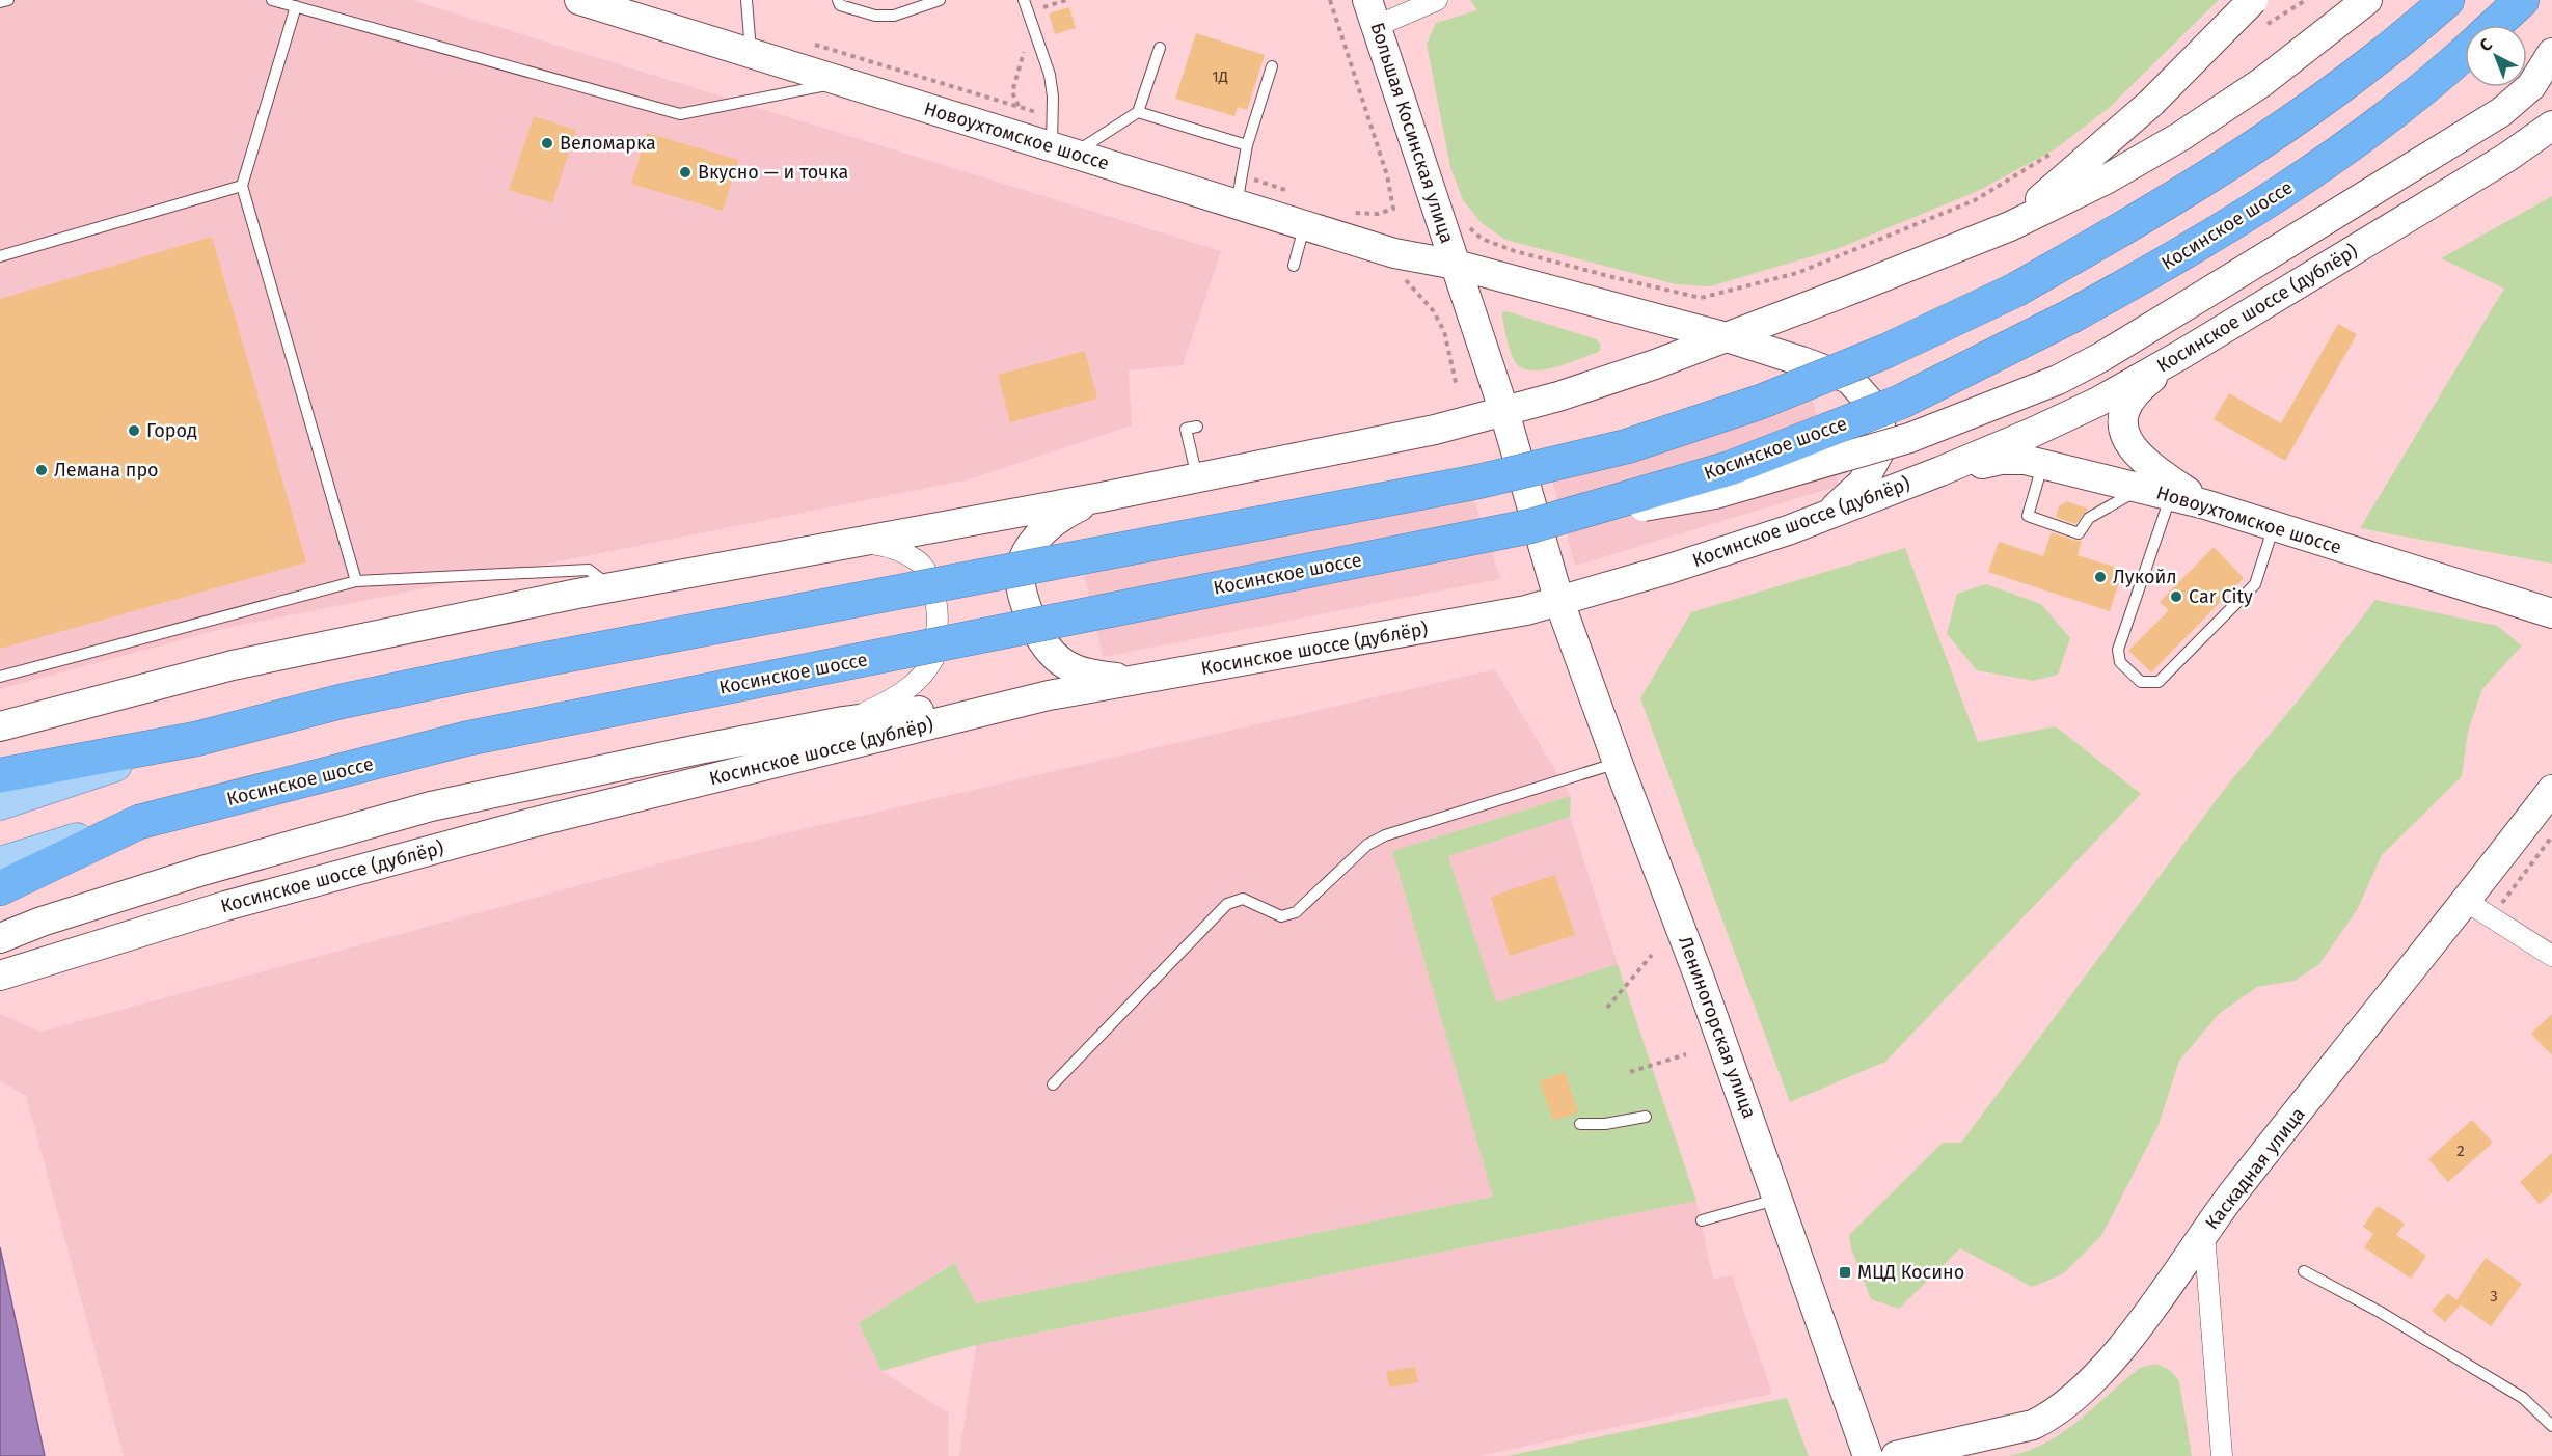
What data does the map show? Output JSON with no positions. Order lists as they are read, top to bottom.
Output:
{
  "streets": {
    "highway": ["Косинское шоссе"],
    "main road": [
      "Большая Косинская улица",
      "Новоухтомское шоссе",
      "Косинское шоссе (дублёр)",
      "Лениногорская улица",
      "Каскадная улица"
    ]
  },
  "crossings": [
    ["Большая Косинская улица", "Новоухтомское шоссе"],
    ["Большая Косинская улица", "Лениногорская улица"],
    ["Новоухтомское шоссе", "Косинское шоссе (дублёр)"],
    ["Косинское шоссе (дублёр)", "Лениногорская улица"]
  ],
  "places": {
    "other": [
      "Веломарка",
      "Вкусно — и точка",
      "Город",
      "Лемана про",
      "Лукойл",
      "Car City"
    ],
    "transit": ["МЦД Косино"]
  },
  "house_numbers": ["1Д", "2", "3"],
  "north": "top left"
}
